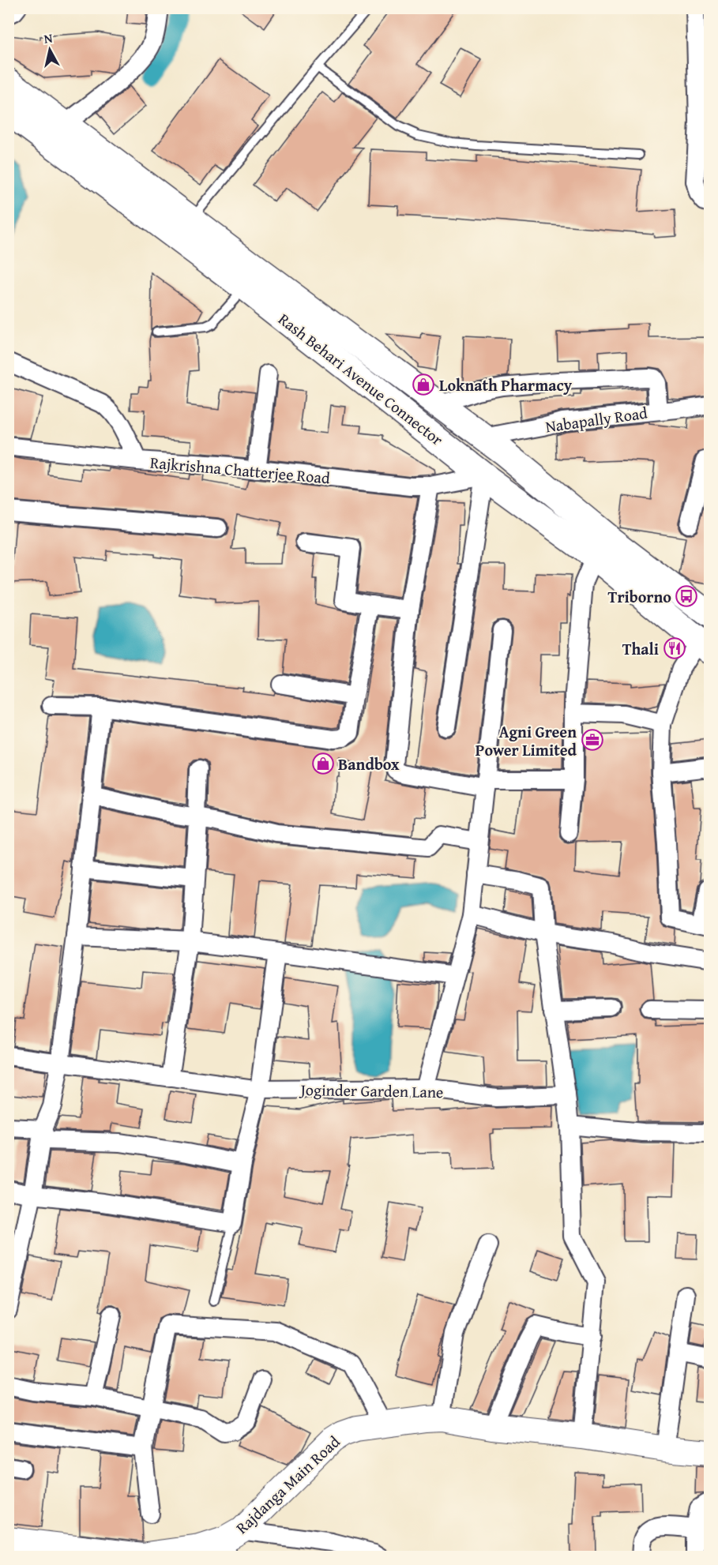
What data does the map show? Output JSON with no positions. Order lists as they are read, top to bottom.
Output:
{
  "streets": {
    "main road": ["Rash Behari Avenue Connector"],
    "street": [
      "Nabapally Road",
      "Rajkrishna Chatterjee Road",
      "Joginder Garden Lane",
      "Rajdanga Main Road"
    ]
  },
  "crossings": [
    ["Rash Behari Avenue Connector", "Nabapally Road"],
    ["Rash Behari Avenue Connector", "Rajkrishna Chatterjee Road"]
  ],
  "places": {
    "shop": ["Loknath Pharmacy", "Bandbox"],
    "bus stop": ["Triborno"],
    "restaurant": ["Thali"],
    "office": ["Agni Green Power Limited"]
  },
  "north": "top"
}
